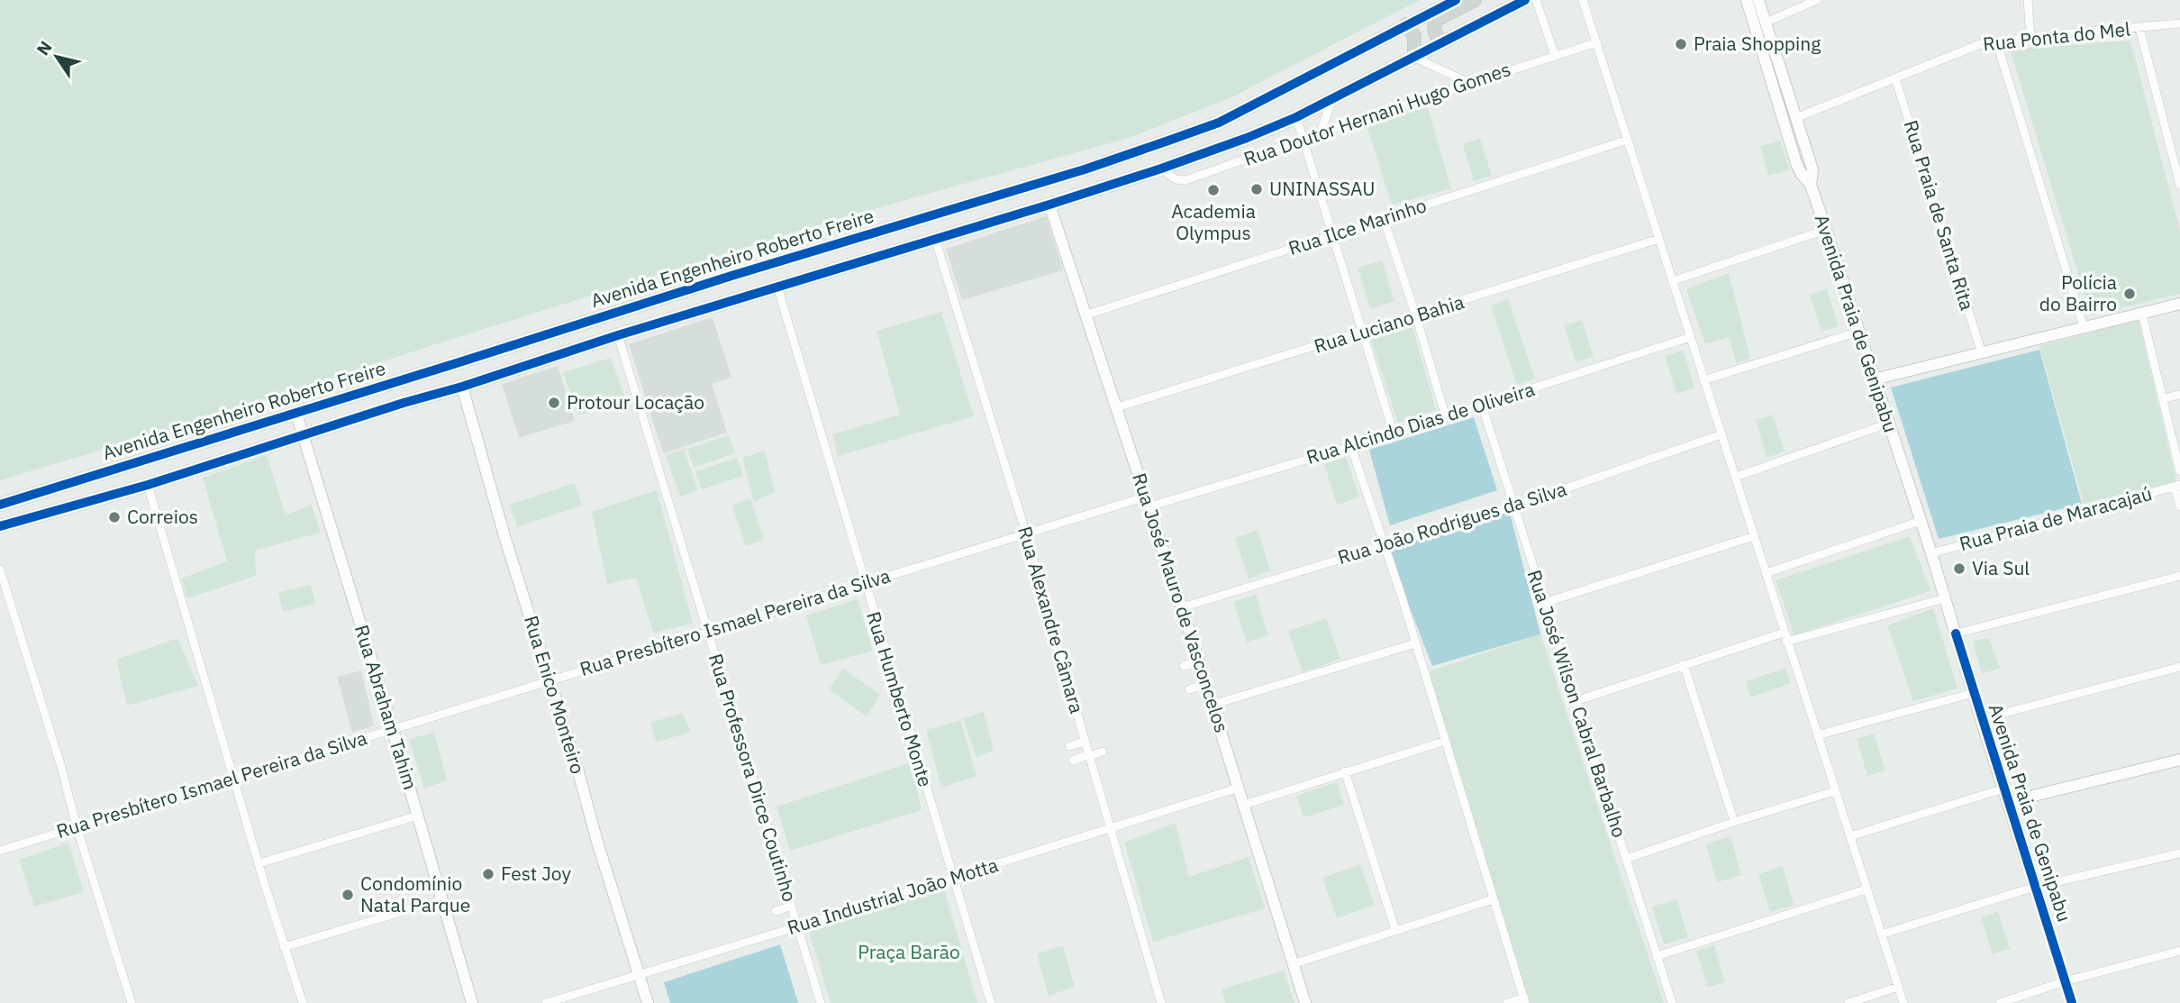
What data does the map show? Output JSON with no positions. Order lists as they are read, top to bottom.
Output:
{
  "streets": {
    "main road": ["Avenida Engenheiro Roberto Freire"],
    "street": [
      "Rua Ponta do Mel",
      "Rua Doutor Hernani Hugo Gomes",
      "Rua Praia de Santa Rita",
      "Rua Ilce Marinho",
      "Avenida Praia de Genipabu",
      "Rua Luciano Bahia",
      "Rua Alcindo Dias de Oliveira",
      "Rua Praia de Maracajaú",
      "Rua João Rodrigues da Silva",
      "Rua José Mauro de Vasconcelos",
      "Rua Alexandre Câmara",
      "Rua Presbítero Ismael Pereira da Silva",
      "Rua Enico Monteiro",
      "Rua Humberto Monte",
      "Rua José Wilson Cabral Barbalho",
      "Rua Abraham Tahim",
      "Rua Professora Dirce Coutinho",
      "Rua Industrial João Motta"
    ]
  },
  "crossings": [
    ["Rua Ponta do Mel", "Rua Praia de Santa Rita"],
    ["Rua Ponta do Mel", "Avenida Praia de Genipabu"],
    ["Rua Doutor Hernani Hugo Gomes", "Avenida Engenheiro Roberto Freire"],
    ["Rua Ilce Marinho", "Rua José Mauro de Vasconcelos"],
    ["Avenida Engenheiro Roberto Freire", "Rua José Mauro de Vasconcelos"],
    ["Avenida Engenheiro Roberto Freire", "Rua Alexandre Câmara"],
    ["Avenida Engenheiro Roberto Freire", "Rua Enico Monteiro"],
    ["Avenida Engenheiro Roberto Freire", "Rua Humberto Monte"],
    ["Avenida Engenheiro Roberto Freire", "Rua Abraham Tahim"],
    ["Avenida Engenheiro Roberto Freire", "Rua Professora Dirce Coutinho"],
    ["Avenida Praia de Genipabu", "Rua Praia de Maracajaú"],
    ["Rua Luciano Bahia", "Rua José Mauro de Vasconcelos"],
    ["Rua Alcindo Dias de Oliveira", "Rua José Mauro de Vasconcelos"],
    ["Rua Alcindo Dias de Oliveira", "Rua Presbítero Ismael Pereira da Silva"],
    ["Rua Alcindo Dias de Oliveira", "Rua José Wilson Cabral Barbalho"],
    ["Rua João Rodrigues da Silva", "Rua José Mauro de Vasconcelos"],
    ["Rua João Rodrigues da Silva", "Rua José Wilson Cabral Barbalho"],
    ["Rua José Mauro de Vasconcelos", "Rua Presbítero Ismael Pereira da Silva"],
    ["Rua José Mauro de Vasconcelos", "Rua Industrial João Motta"],
    ["Rua Alexandre Câmara", "Rua Presbítero Ismael Pereira da Silva"],
    ["Rua Alexandre Câmara", "Rua Industrial João Motta"],
    ["Rua Presbítero Ismael Pereira da Silva", "Rua Enico Monteiro"],
    ["Rua Presbítero Ismael Pereira da Silva", "Rua Humberto Monte"],
    ["Rua Presbítero Ismael Pereira da Silva", "Rua Abraham Tahim"],
    ["Rua Presbítero Ismael Pereira da Silva", "Rua Professora Dirce Coutinho"],
    ["Rua Enico Monteiro", "Rua Industrial João Motta"],
    ["Rua Humberto Monte", "Rua Industrial João Motta"],
    ["Rua Professora Dirce Coutinho", "Rua Industrial João Motta"]
  ],
  "parks": ["Praça Barão"],
  "places": [
    "Praia Shopping",
    "UNINASSAU",
    "Academia Olympus",
    "Polícia do Bairro",
    "Protour Locação",
    "Correios",
    "Via Sul",
    "Fest Joy",
    "Condomínio Natal Parque"
  ],
  "north": "top left"
}
